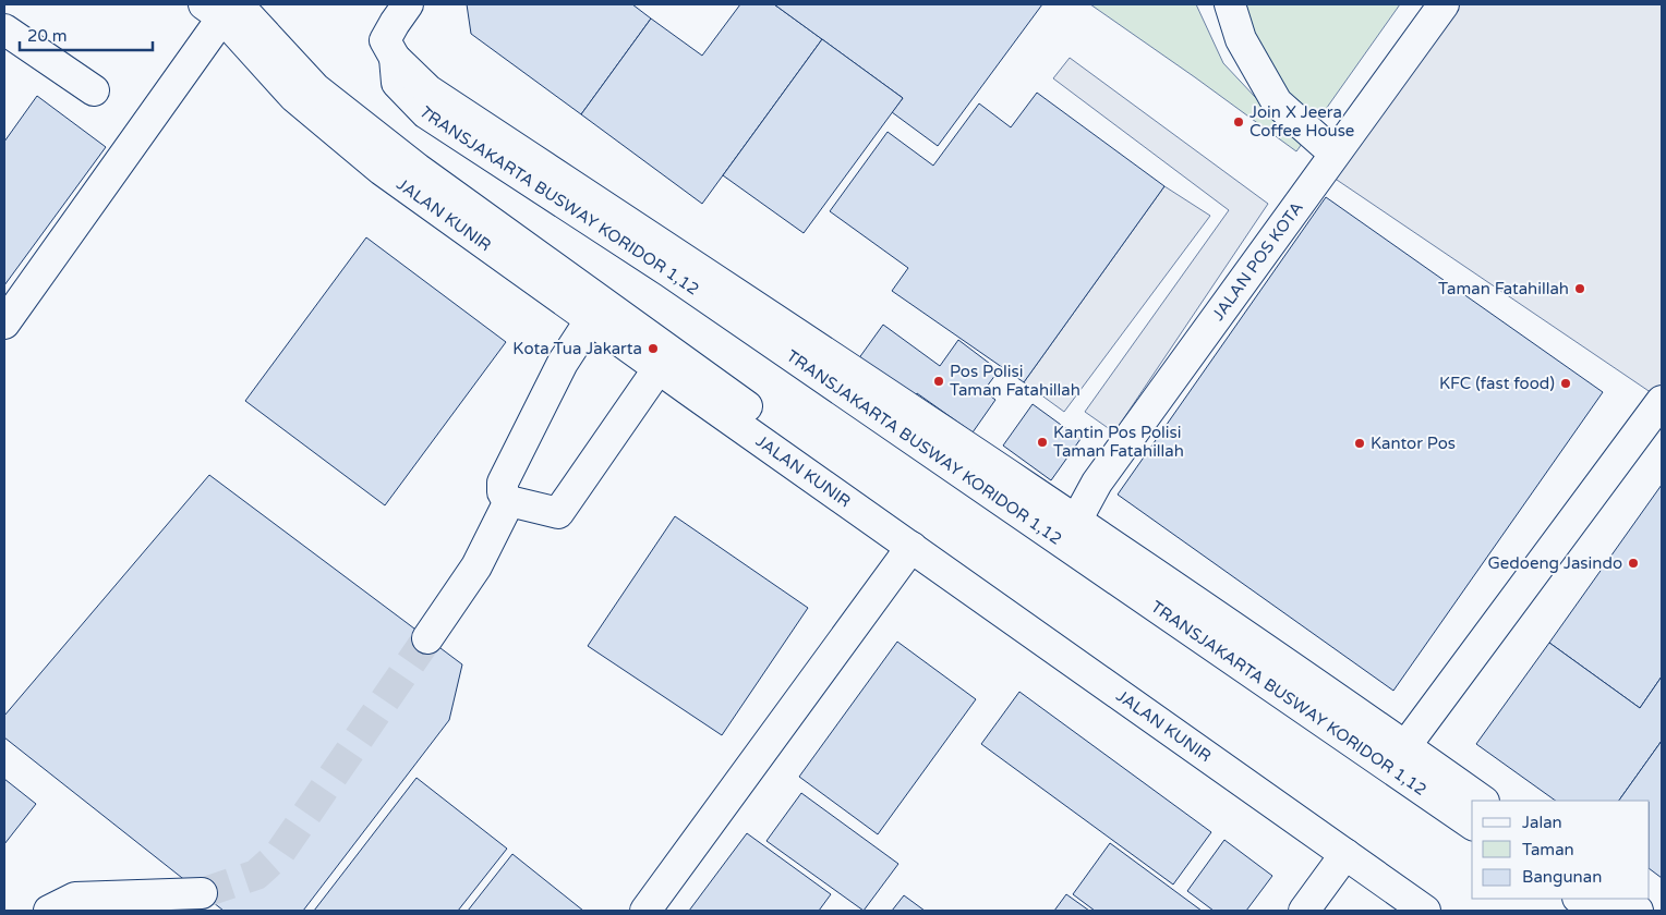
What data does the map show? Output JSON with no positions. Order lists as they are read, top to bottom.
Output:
{
  "streets": {
    "street": ["TRANSJAKARTA BUSWAY KORIDOR 1,12", "JALAN KUNIR", "JALAN POS KOTA"]
  },
  "places": [
    "Join X Jeera Coffee House",
    "Taman Fatahillah",
    "Kota Tua Jakarta",
    "Pos Polisi Taman Fatahillah",
    "KFC (fast food)",
    "Kantin Pos Polisi Taman Fatahillah",
    "Kantor Pos",
    "Gedoeng Jasindo"
  ],
  "legend": ["Jalan", "Taman", "Bangunan"],
  "scale_bar": "20 m"
}
